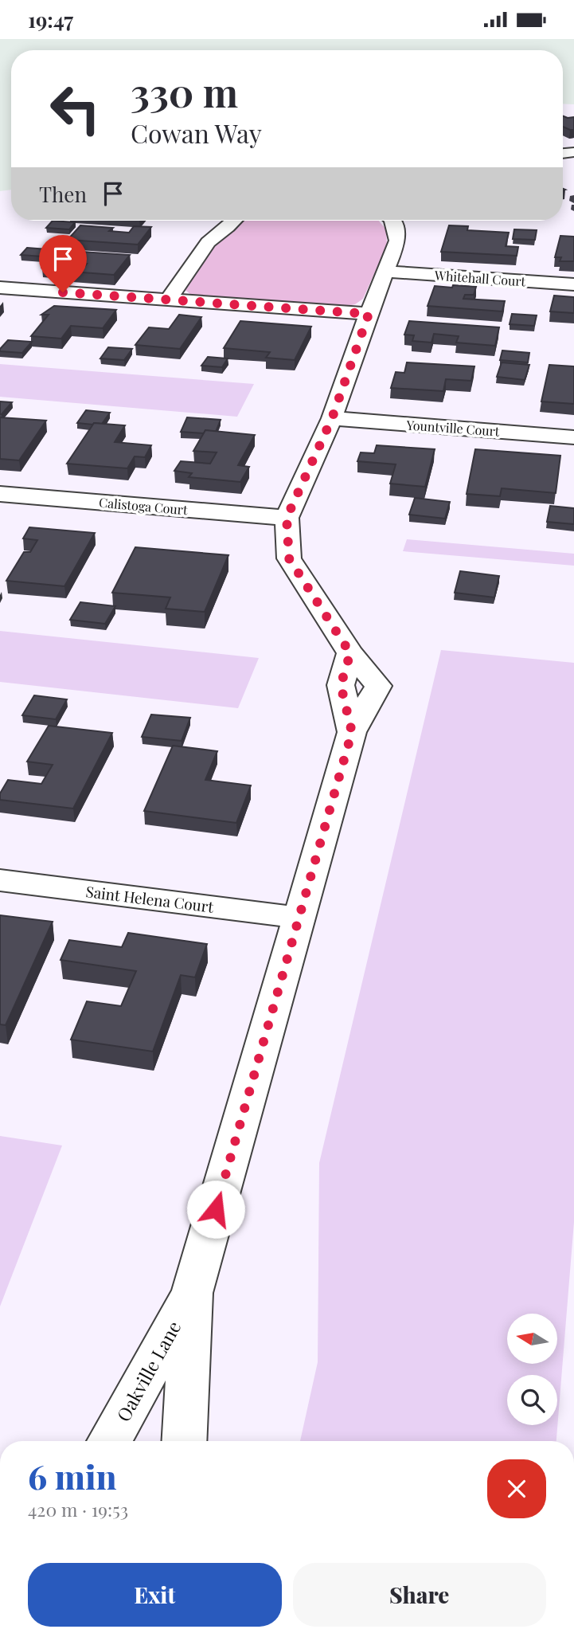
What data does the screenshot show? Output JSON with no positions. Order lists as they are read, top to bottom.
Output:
{
  "streets": {
    "street": [
      "Whitehall Court",
      "Yountville Court",
      "Calistoga Court",
      "Saint Helena Court",
      "Oakville Lane"
    ]
  },
  "crossings": [
    ["Whitehall Court", "Oakville Lane"],
    ["Yountville Court", "Oakville Lane"],
    ["Calistoga Court", "Oakville Lane"],
    ["Saint Helena Court", "Oakville Lane"]
  ],
  "north": "left",
  "page": {
    "status": "19:47",
    "turn": ["330 m", "Cowan Way"],
    "then": "Then",
    "heading": ["6 min", "420 m · 19:53"],
    "buttons": ["Exit", "Share"]
  }
}
